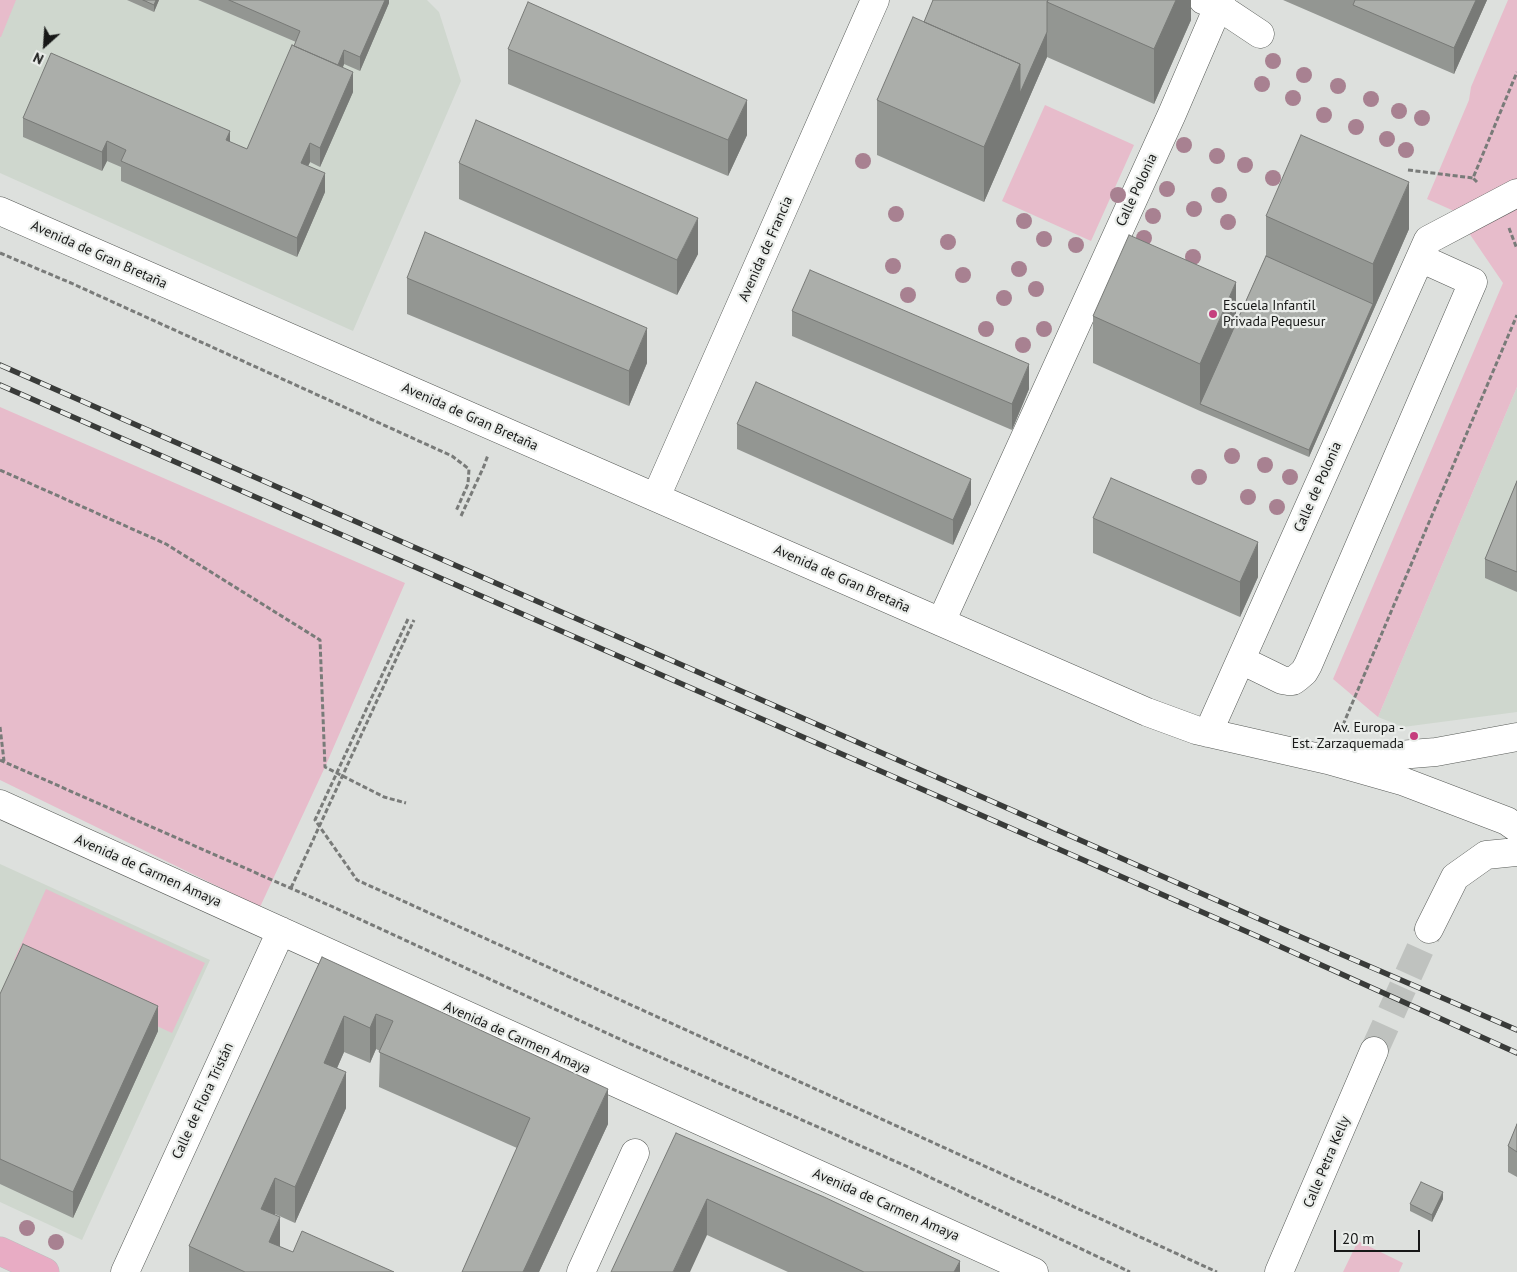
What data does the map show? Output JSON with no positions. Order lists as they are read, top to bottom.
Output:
{
  "streets": {
    "street": [
      "Calle Polonia",
      "Avenida de Francia",
      "Avenida de Gran Bretaña",
      "Calle de Polonia",
      "Avenida de Carmen Amaya",
      "Calle de Flora Tristán",
      "Calle Petra Kelly"
    ]
  },
  "crossings": [
    ["Calle Polonia", "Avenida de Gran Bretaña"],
    ["Avenida de Francia", "Avenida de Gran Bretaña"],
    ["Avenida de Gran Bretaña", "Calle de Polonia"],
    ["Avenida de Carmen Amaya", "Calle de Flora Tristán"]
  ],
  "places": ["Escuela Infantil Privada Pequesur", "Av. Europa - Est. Zarzaquemada"],
  "scale_bar": "20 m",
  "north": "bottom left"
}
